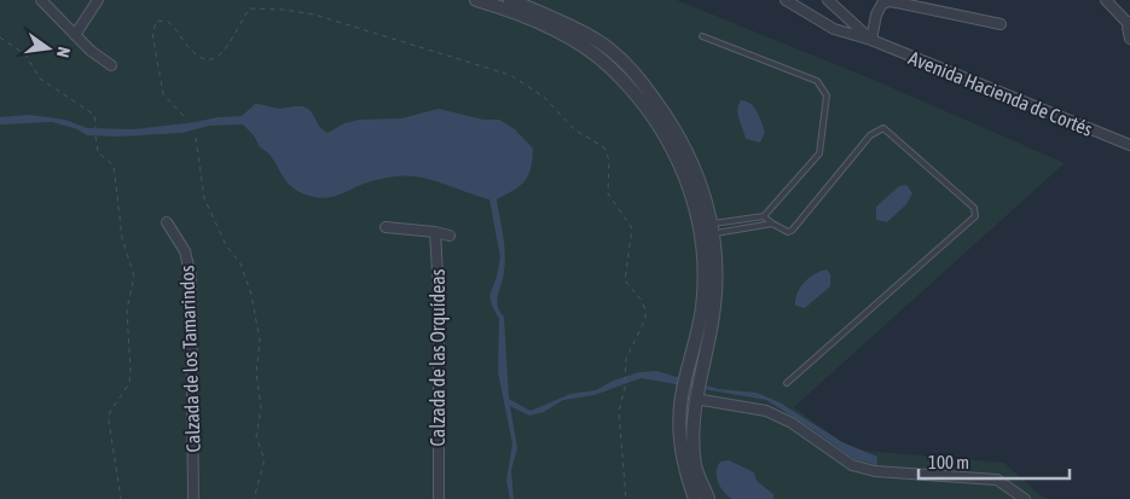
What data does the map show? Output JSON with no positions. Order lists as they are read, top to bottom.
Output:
{
  "streets": {
    "street": ["Avenida Hacienda de Cortés", "Calzada de las Orquídeas", "Calzada de los Tamarindos"]
  },
  "scale_bar": "100 m",
  "north": "right"
}
